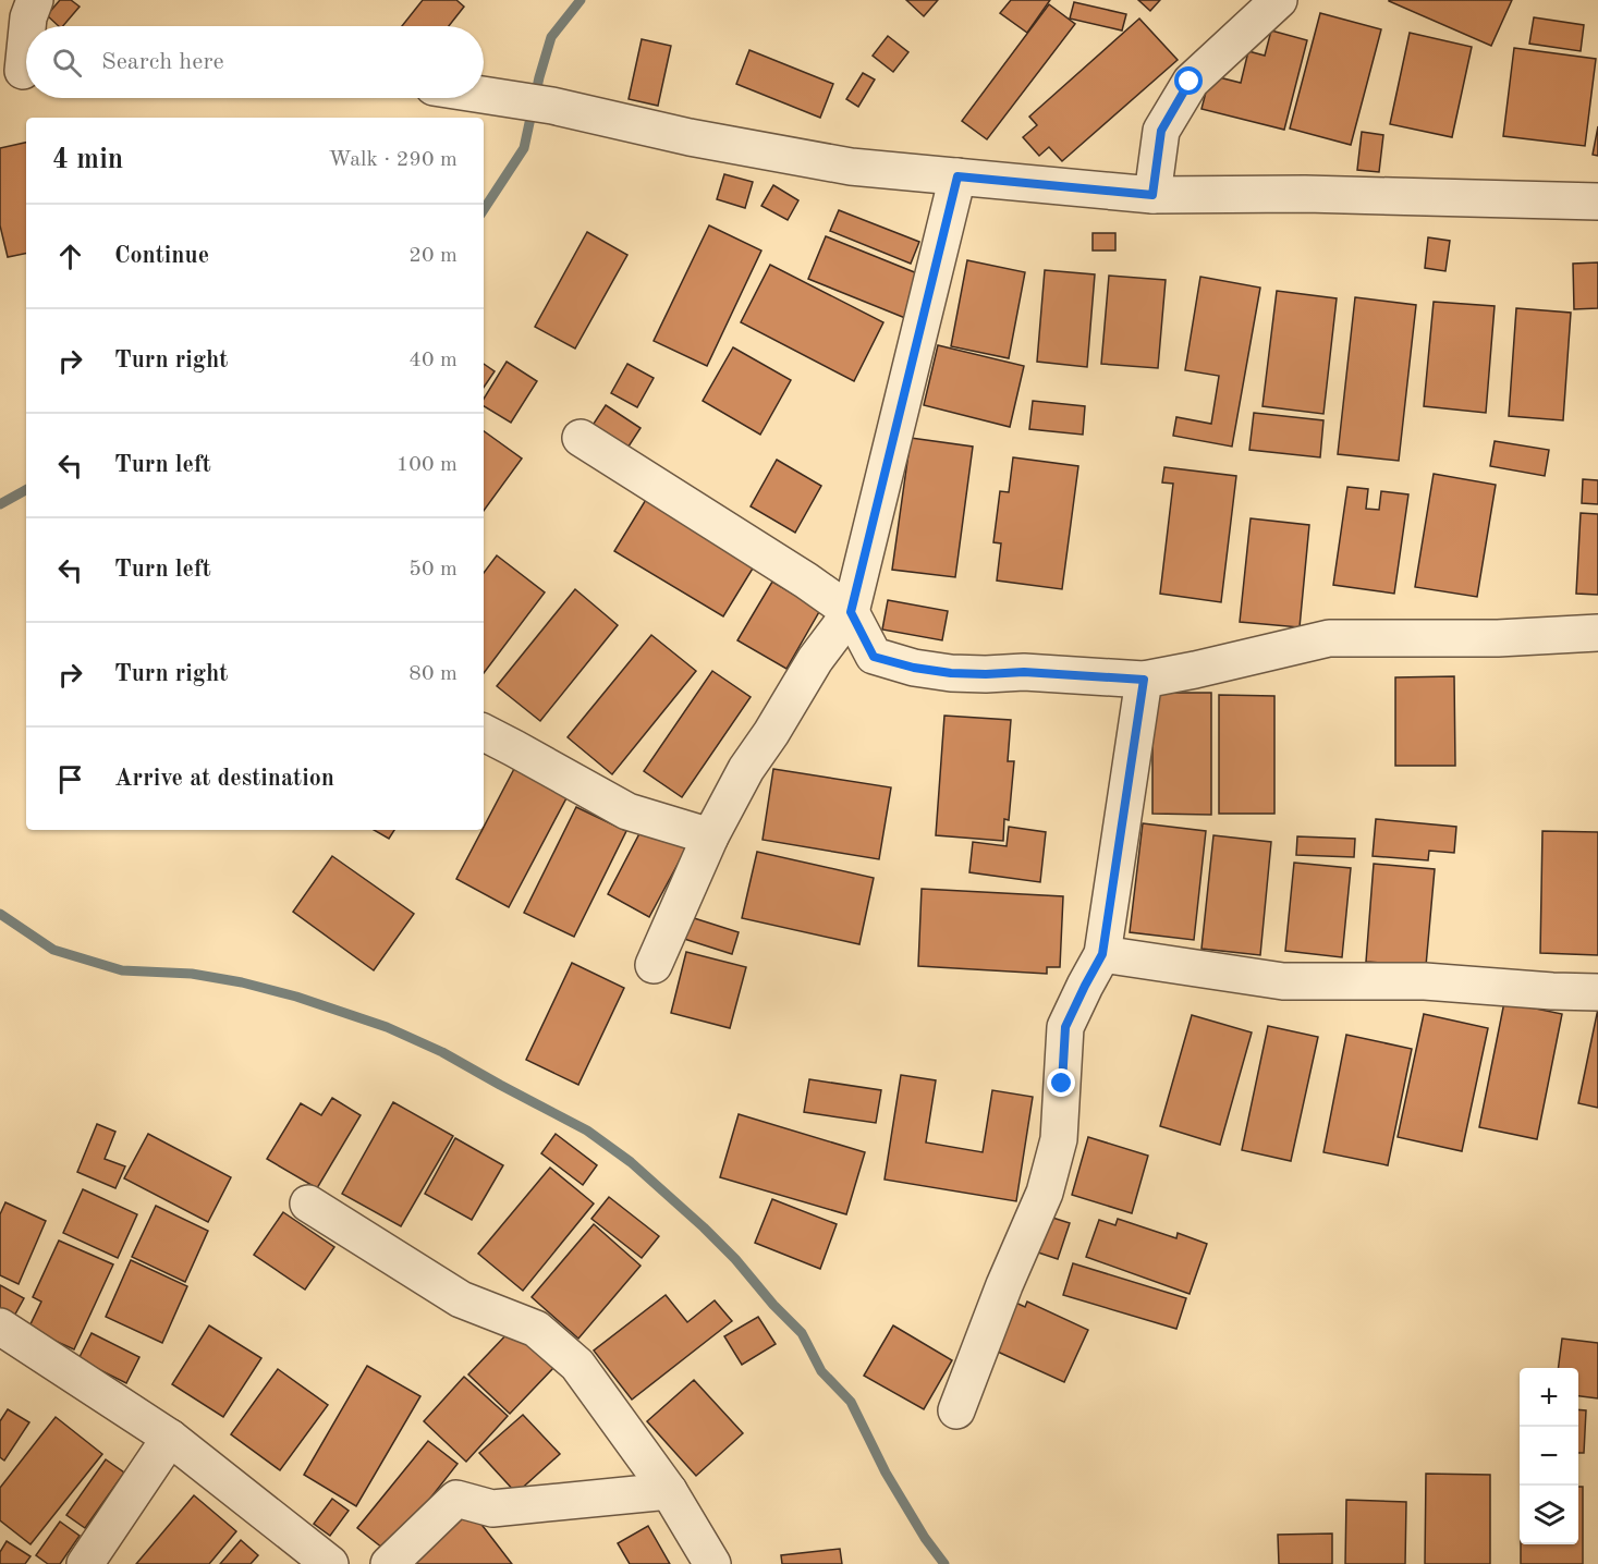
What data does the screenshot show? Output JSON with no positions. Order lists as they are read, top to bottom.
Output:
{
  "page": {
    "search": "Search here",
    "heading": ["4 min", "Walk · 290 m"],
    "list": [
      ["Continue", "20 m"],
      ["Turn right", "40 m"],
      ["Turn left", "100 m"],
      ["Turn left", "50 m"],
      ["Turn right", "80 m"],
      "Arrive at destination"
    ],
    "map_buttons": ["+", "−"]
  }
}
